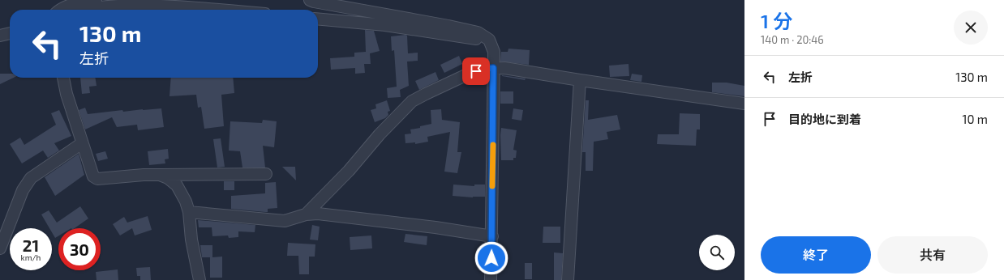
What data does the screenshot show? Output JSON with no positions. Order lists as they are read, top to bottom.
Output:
{
  "page": {
    "heading": ["1 分", "140 m · 20:46"],
    "turn": ["130 m", "左折"],
    "list": [
      {
        "name": "左折",
        "value": "130 m"
      },
      {
        "name": "目的地に到着",
        "value": "10 m"
      }
    ],
    "speed": "21 km/h",
    "limit": "30",
    "buttons": ["終了", "共有"]
  }
}
